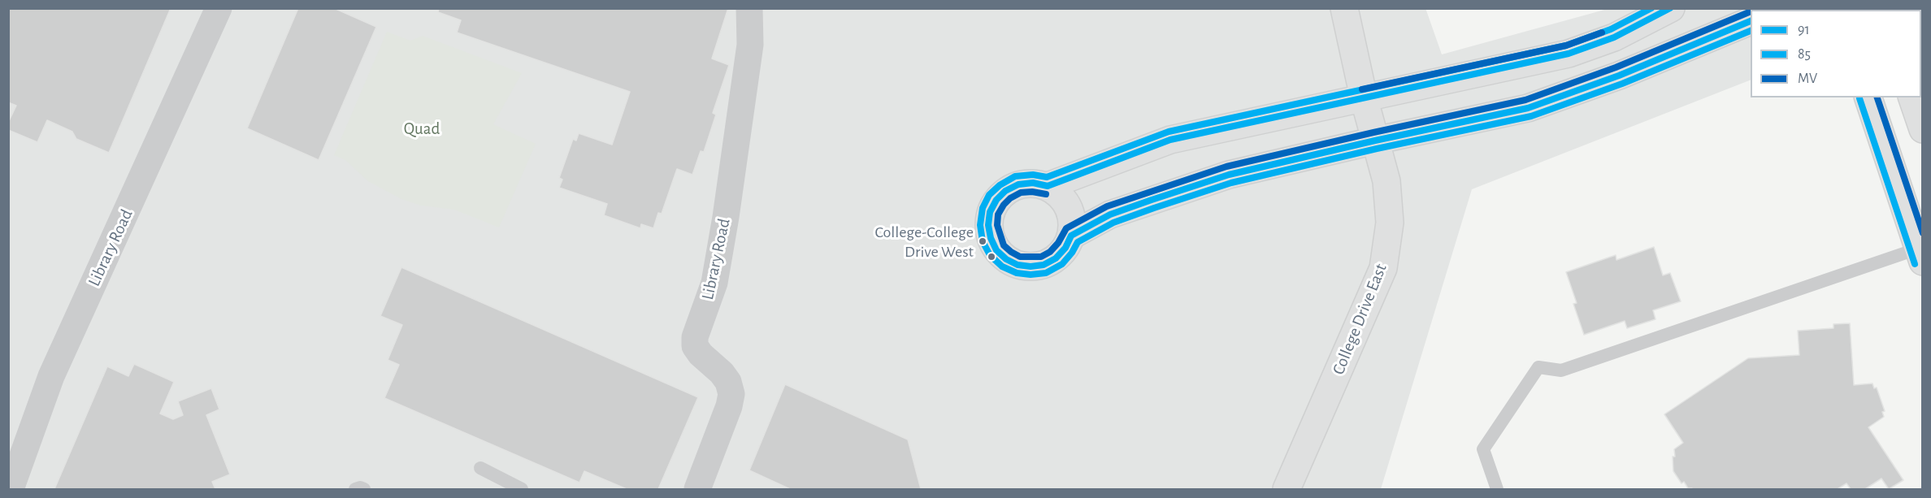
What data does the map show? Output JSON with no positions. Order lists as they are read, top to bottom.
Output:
{
  "streets": {
    "street": ["Library Road", "College Drive East"]
  },
  "parks": ["Quad"],
  "places": ["College-College Drive West"],
  "lines": ["transit line 91", "transit line 85", "transit line MV"],
  "legend": ["91", "85", "MV"]
}
